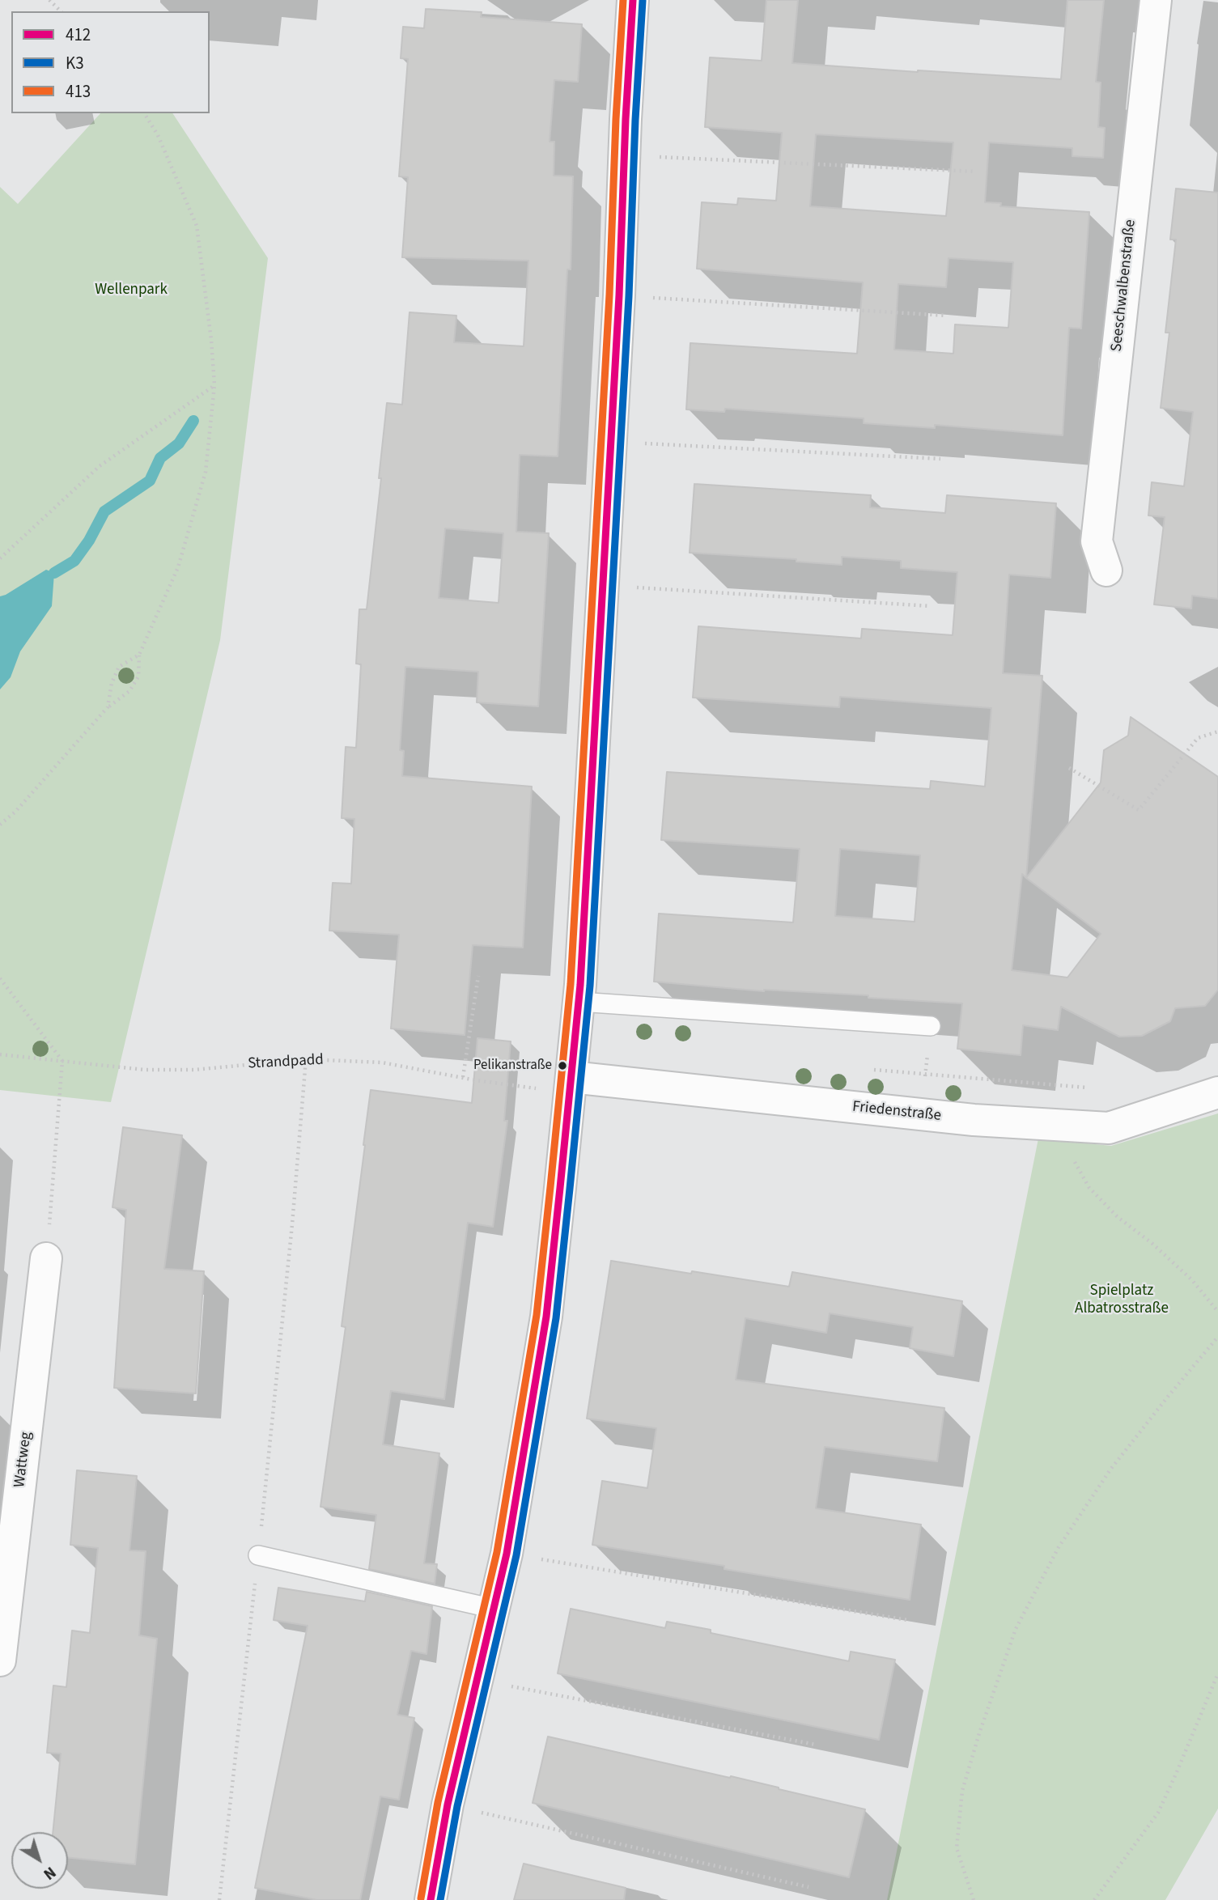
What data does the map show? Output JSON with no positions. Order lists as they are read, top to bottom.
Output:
{
  "streets": {
    "street": ["Seeschwalbenstraße", "Friedenstraße", "Wattweg"],
    "path": ["Strandpadd"]
  },
  "crossings": [
    ["Strandpadd", "Friedenstraße"]
  ],
  "parks": ["Wellenpark", "Spielplatz Albatrosstraße"],
  "places": ["Pelikanstraße"],
  "lines": ["transit line 412", "transit line 413", "transit line K3"],
  "legend": ["412", "K3", "413"],
  "north": "bottom right"
}
